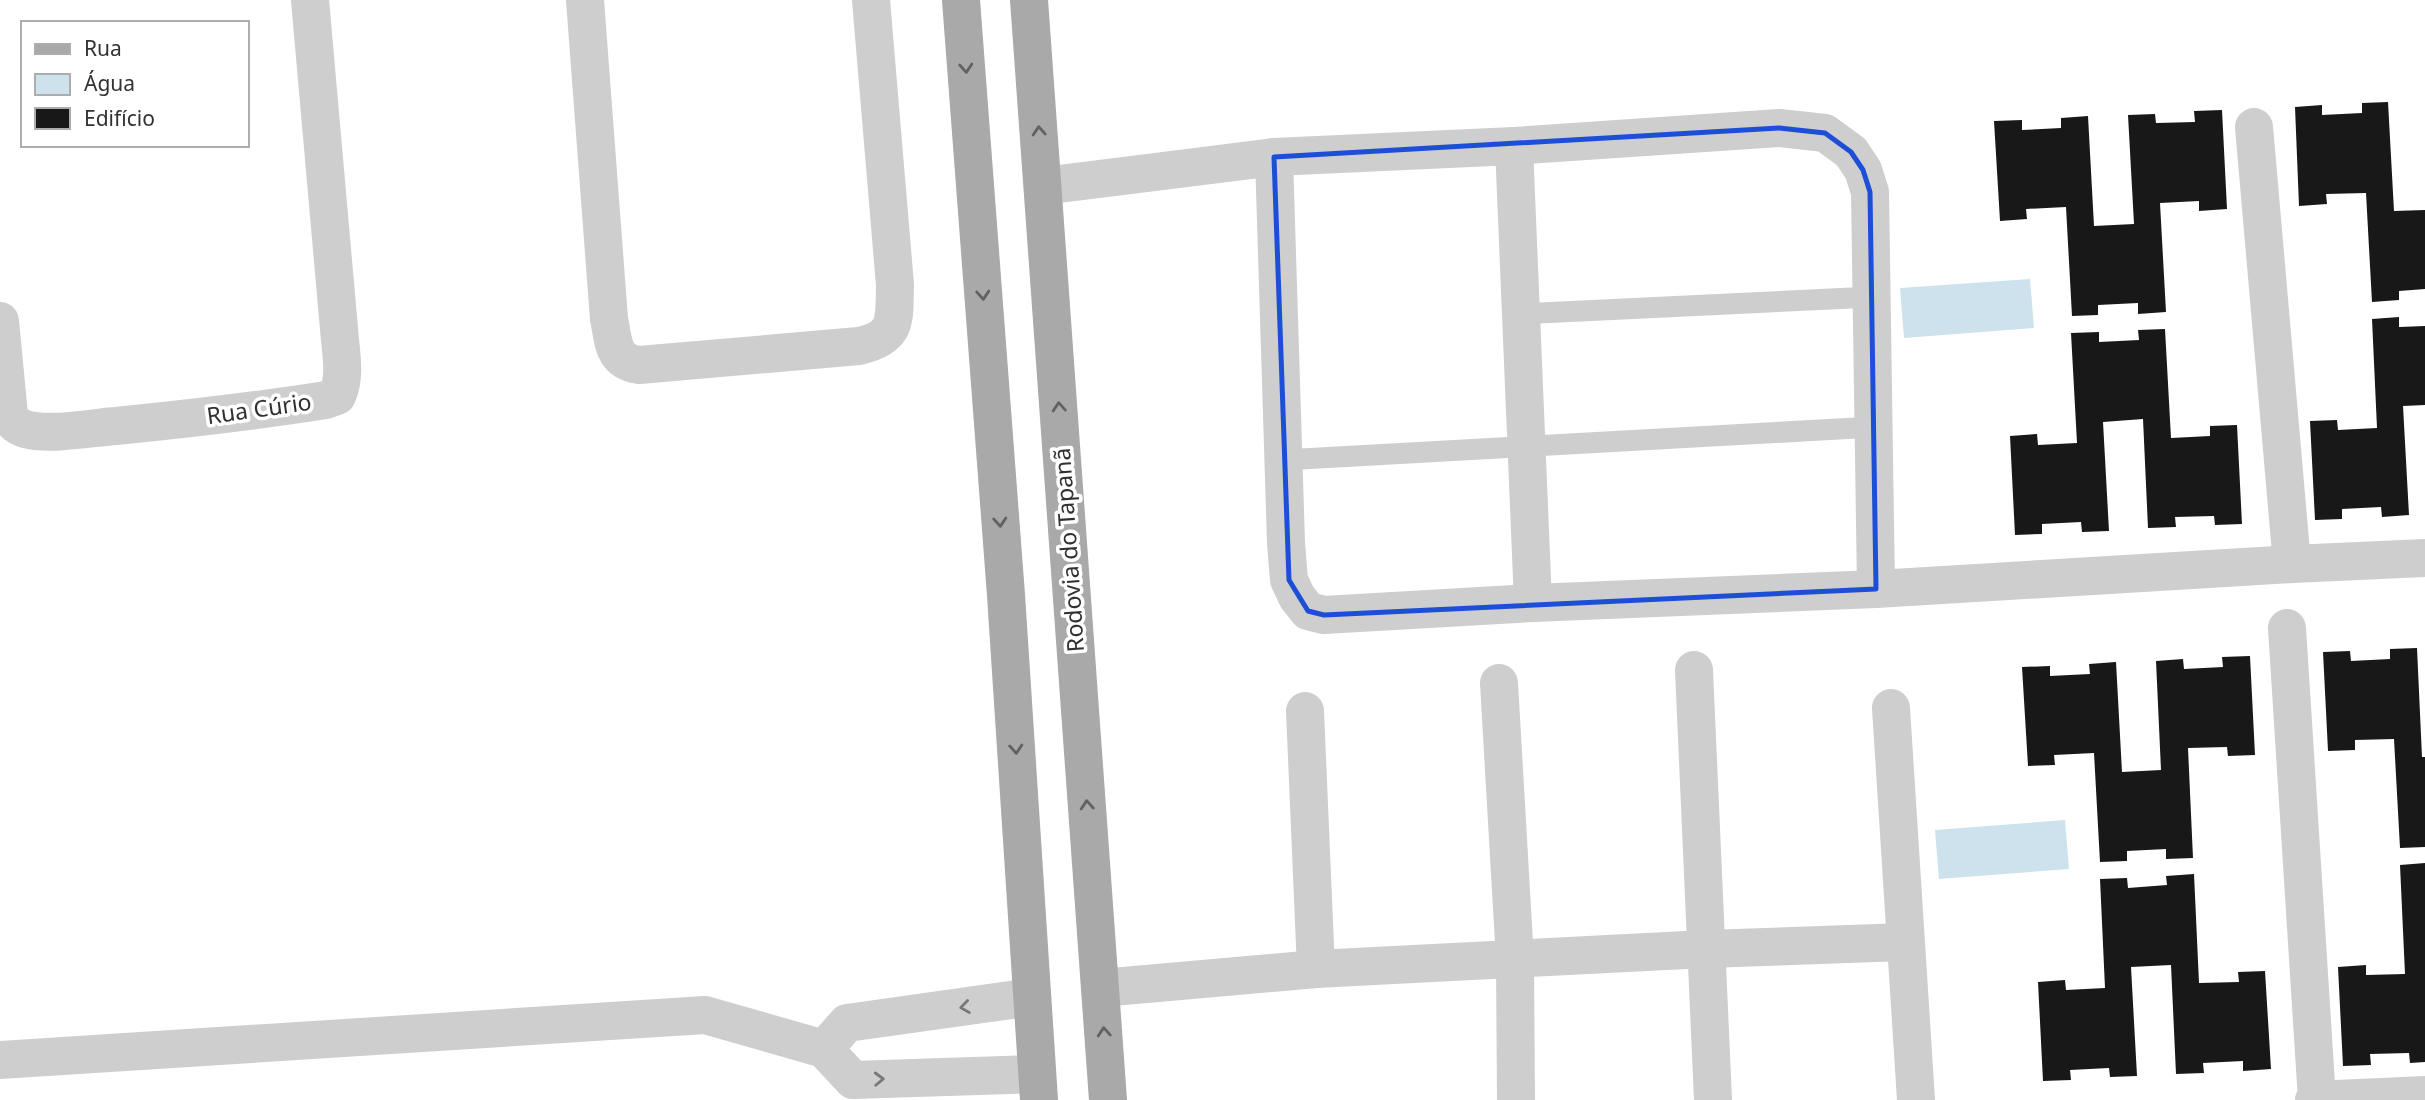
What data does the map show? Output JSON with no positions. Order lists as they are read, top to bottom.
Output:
{
  "streets": {
    "main road": ["Rodovia do Tapanã"],
    "street": ["Rua Cúrio"]
  },
  "legend": ["Rua", "Água", "Edifício"]
}
